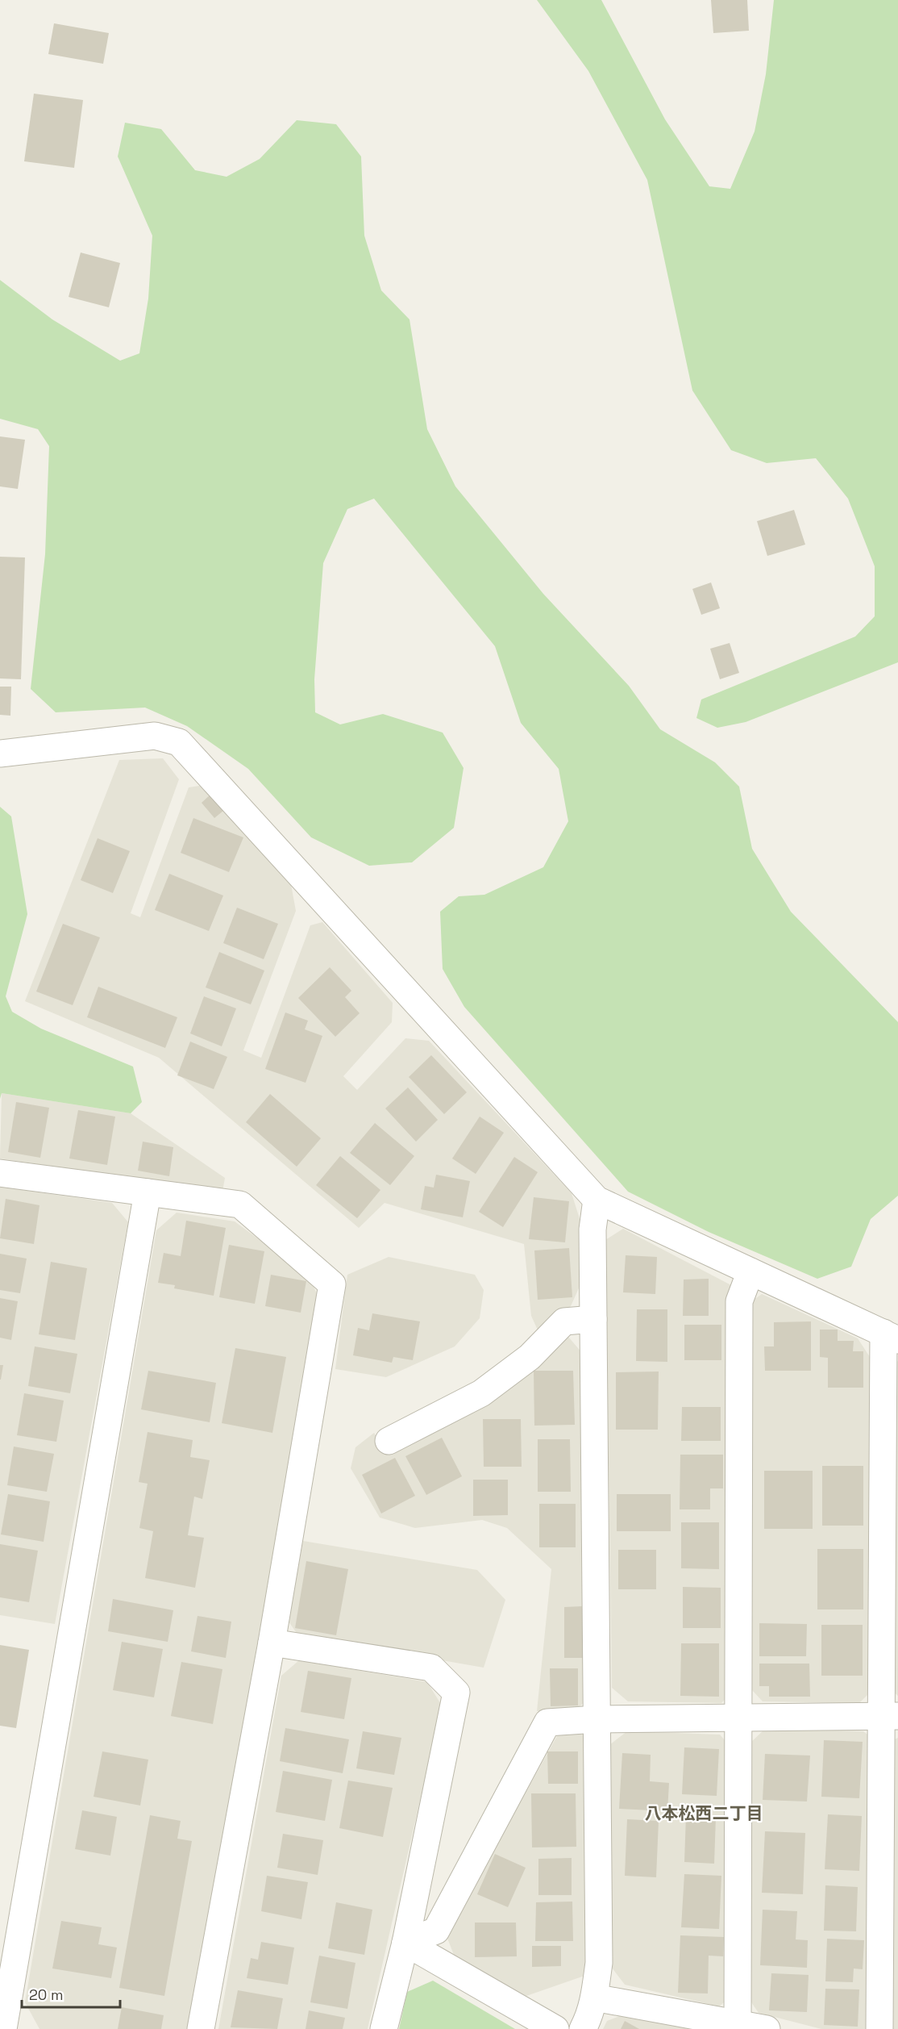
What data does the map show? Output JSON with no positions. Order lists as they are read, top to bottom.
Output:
{
  "districts": ["八本松西二丁目"],
  "scale_bar": "20 m"
}
